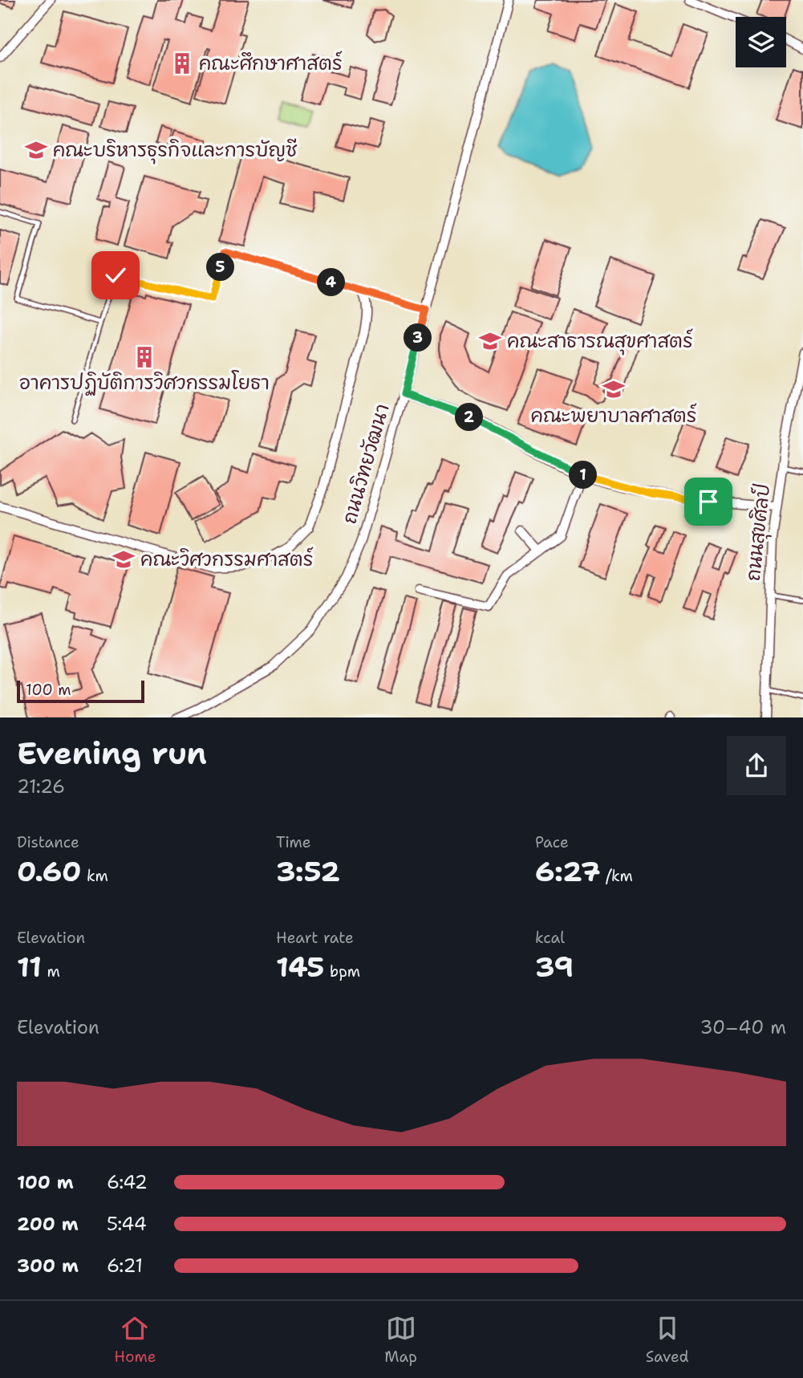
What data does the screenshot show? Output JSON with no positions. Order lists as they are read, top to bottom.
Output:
{
  "streets": {
    "street": ["ถนนวิทยวัฒนา", "ถนนสุขศิลป์"]
  },
  "places": {
    "building": ["คณะศึกษาศาสตร์", "อาคารปฏิบัติการวิศวกรรมโยธา"],
    "school or university": [
      "คณะบริหารธุรกิจและการบัญชี",
      "คณะสาธารณสุขศาสตร์",
      "คณะพยาบาลศาสตร์",
      "คณะวิศวกรรมศาสตร์"
    ]
  },
  "scale_bar": "100 m",
  "page": {
    "pins": [
      "5",
      "4",
      "3",
      "2",
      "1"
    ],
    "scale": "100 m",
    "heading": ["Evening run", "21:26"],
    "stats": [
      ["Distance", "0.60 km"],
      ["Time", "3:52"],
      ["Pace", "6:27 /km"],
      ["Elevation", "11 m"],
      ["Heart rate", "145 bpm"],
      ["kcal", "39"]
    ],
    "chart": ["Elevation", "30–40 m"],
    "list": [
      {
        "name": "100 m",
        "note": "6:42"
      },
      {
        "name": "200 m",
        "note": "5:44"
      },
      {
        "name": "300 m",
        "note": "6:21"
      }
    ],
    "tabs": ["Home", "Map", "Saved"]
  }
}
